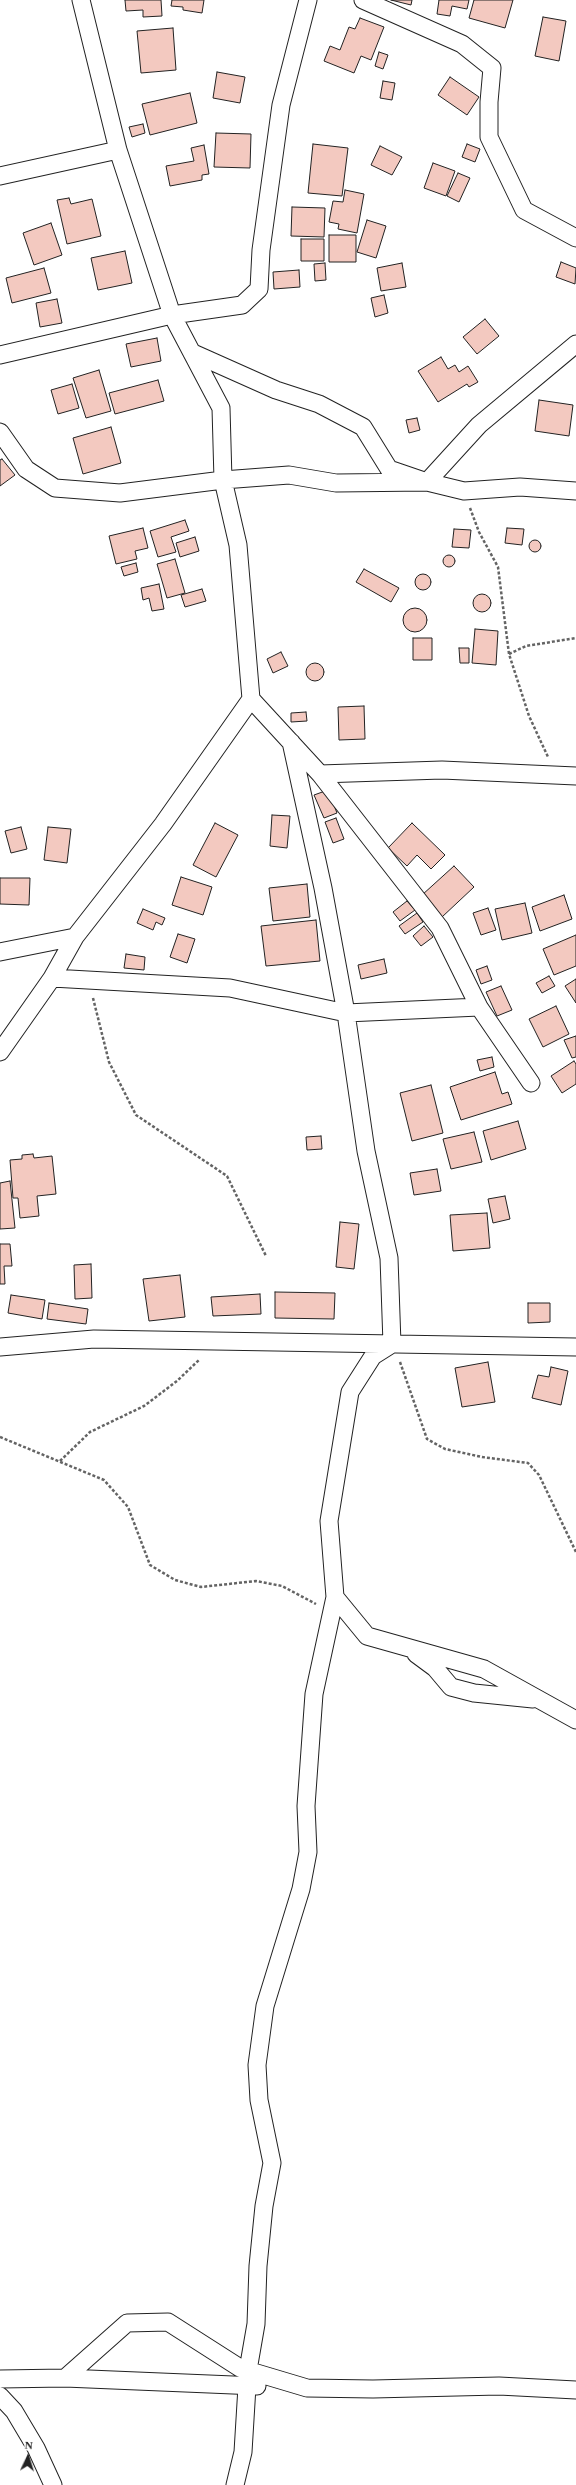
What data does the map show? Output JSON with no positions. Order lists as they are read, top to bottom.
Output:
{
  "north": "top"
}
